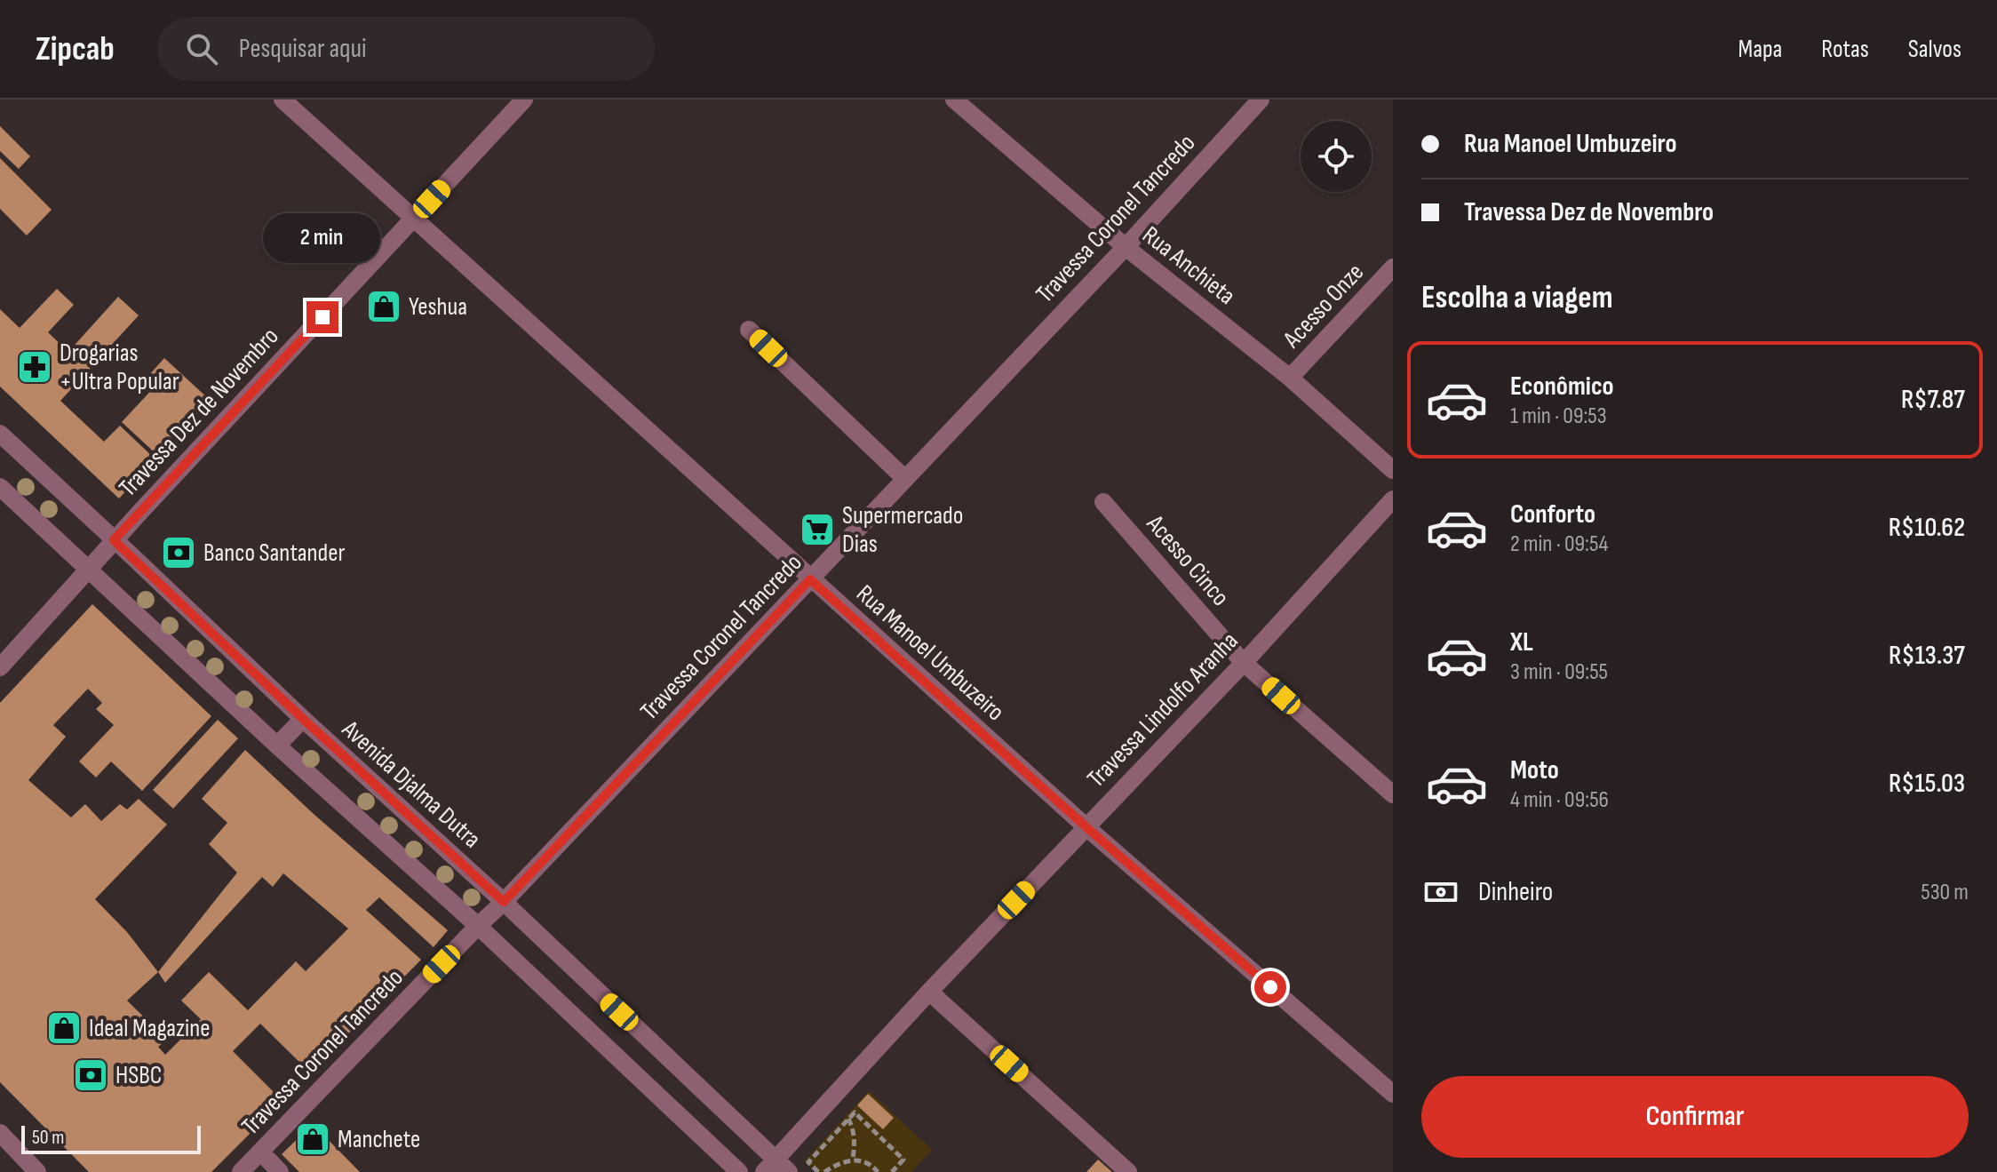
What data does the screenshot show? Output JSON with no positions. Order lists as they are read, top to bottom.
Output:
{
  "streets": {
    "street": [
      "Travessa Coronel Tancredo",
      "Rua Anchieta",
      "Acesso Onze",
      "Travessa Dez de Novembro",
      "Acesso Cinco",
      "Rua Manoel Umbuzeiro",
      "Travessa Lindolfo Aranha",
      "Avenida Djalma Dutra"
    ]
  },
  "crossings": [
    ["Travessa Coronel Tancredo", "Rua Anchieta"],
    ["Travessa Coronel Tancredo", "Rua Manoel Umbuzeiro"],
    ["Travessa Coronel Tancredo", "Avenida Djalma Dutra"],
    ["Rua Anchieta", "Acesso Onze"],
    ["Travessa Dez de Novembro", "Rua Manoel Umbuzeiro"],
    ["Travessa Dez de Novembro", "Avenida Djalma Dutra"],
    ["Acesso Cinco", "Travessa Lindolfo Aranha"],
    ["Rua Manoel Umbuzeiro", "Travessa Lindolfo Aranha"],
    ["Travessa Lindolfo Aranha", "Avenida Djalma Dutra"]
  ],
  "places": {
    "shop": ["Yeshua", "Ideal Magazine", "Manchete"],
    "pharmacy": ["Drogarias +Ultra Popular"],
    "supermarket": ["Supermercado Dias"],
    "bank": ["Banco Santander", "HSBC"]
  },
  "scale_bar": "50 m",
  "page": {
    "header": "Zipcab",
    "search": "Pesquisar aqui",
    "nav": ["Mapa", "Rotas", "Salvos"],
    "banner": ["Rua Manoel Umbuzeiro", "Travessa Dez de Novembro"],
    "bubble": "2 min",
    "heading": "Escolha a viagem",
    "list": [
      {
        "name": "Econômico",
        "note": "1 min · 09:53",
        "value": "R$7.87"
      },
      {
        "name": "Conforto",
        "note": "2 min · 09:54",
        "value": "R$10.62"
      },
      {
        "name": "XL",
        "note": "3 min · 09:55",
        "value": "R$13.37"
      },
      {
        "name": "Moto",
        "note": "4 min · 09:56",
        "value": "R$15.03"
      }
    ],
    "pay": ["Dinheiro", "530 m"],
    "buttons": "Confirmar",
    "scale": "50 m"
  }
}
